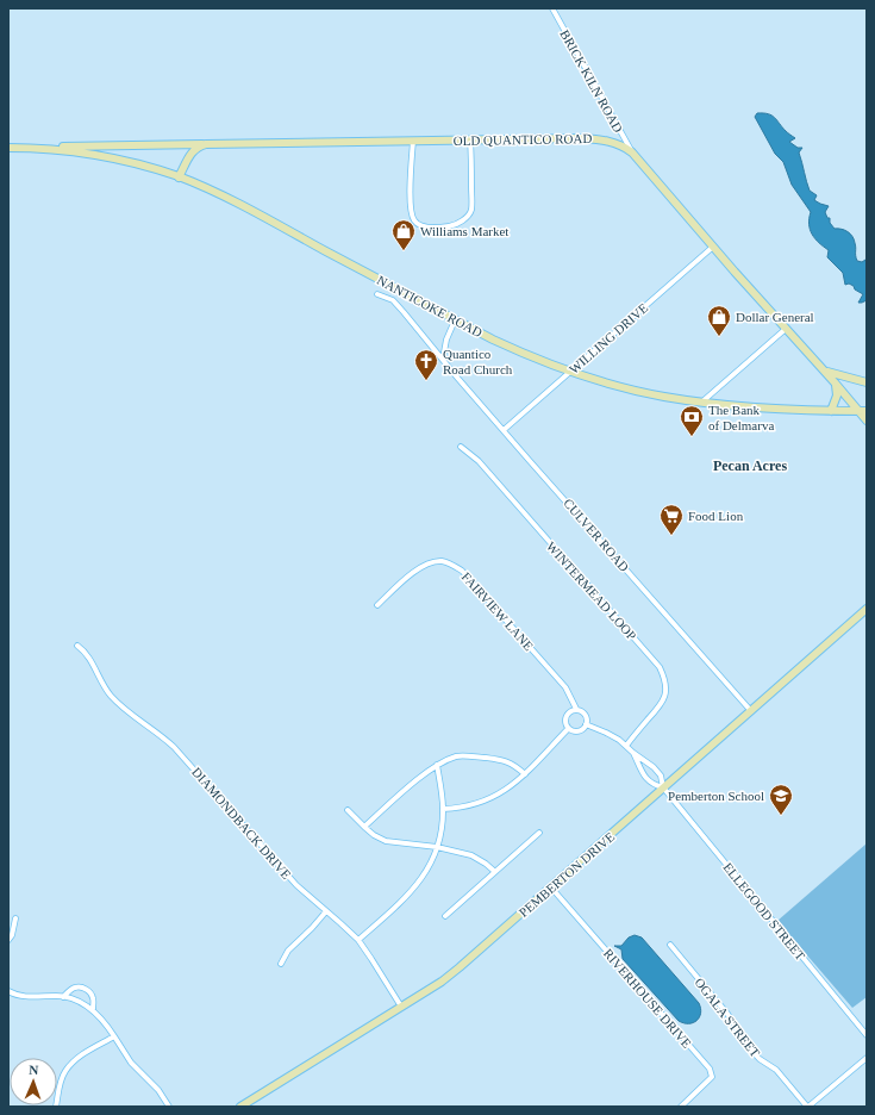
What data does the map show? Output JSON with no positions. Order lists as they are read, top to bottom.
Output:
{
  "streets": {
    "street": [
      "BRICK KILN ROAD",
      "OLD QUANTICO ROAD",
      "NANTICOKE ROAD",
      "WILLING DRIVE",
      "CULVER ROAD",
      "WINTERMEAD LOOP",
      "FAIRVIEW LANE",
      "DIAMONDBACK DRIVE",
      "PEMBERTON DRIVE",
      "ELLEGOOD STREET",
      "RIVERHOUSE DRIVE",
      "OGALA STREET"
    ]
  },
  "crossings": [
    ["BRICK KILN ROAD", "OLD QUANTICO ROAD"],
    ["OLD QUANTICO ROAD", "NANTICOKE ROAD"],
    ["OLD QUANTICO ROAD", "WILLING DRIVE"],
    ["NANTICOKE ROAD", "WILLING DRIVE"],
    ["WILLING DRIVE", "CULVER ROAD"],
    ["CULVER ROAD", "PEMBERTON DRIVE"],
    ["DIAMONDBACK DRIVE", "PEMBERTON DRIVE"],
    ["PEMBERTON DRIVE", "ELLEGOOD STREET"],
    ["PEMBERTON DRIVE", "RIVERHOUSE DRIVE"]
  ],
  "districts": ["Pecan Acres"],
  "places": {
    "shop": ["Williams Market", "Dollar General"],
    "church": ["Quantico Road Church"],
    "bank": ["The Bank of Delmarva"],
    "supermarket": ["Food Lion"],
    "school or university": ["Pemberton School"]
  },
  "north": "top"
}
